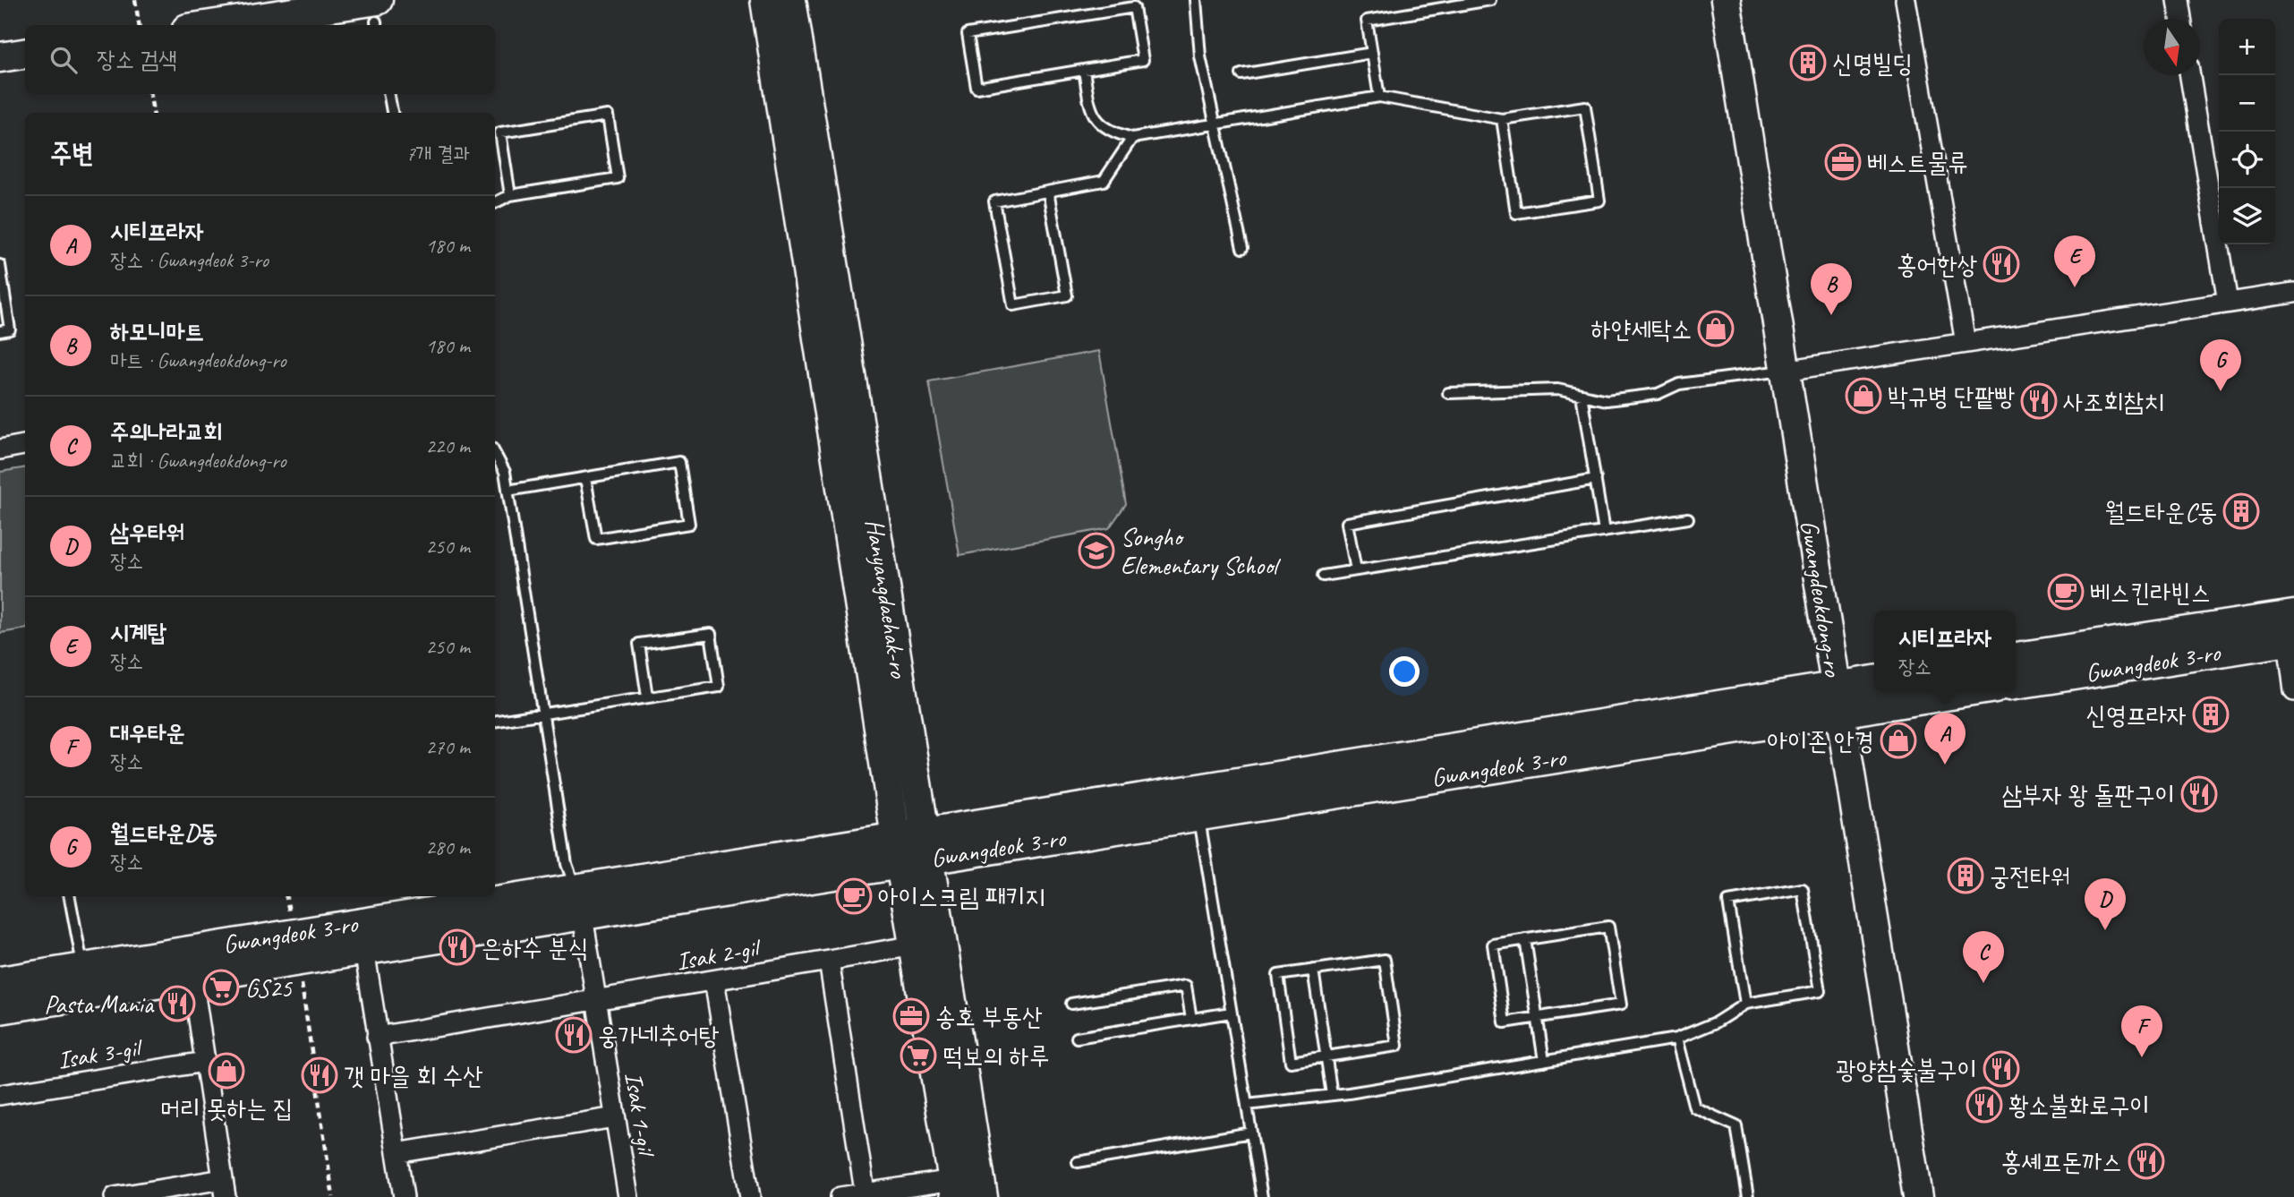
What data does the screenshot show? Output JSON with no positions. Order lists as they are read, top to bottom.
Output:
{
  "streets": {
    "street": [
      "Hanyangdaehak-ro",
      "Gwangdeokdong-ro",
      "Gwangdeok 3-ro",
      "Isak 2-gil",
      "Isak 3-gil",
      "Isak 1-gil"
    ]
  },
  "crossings": [
    ["Hanyangdaehak-ro", "Gwangdeok 3-ro"],
    ["Hanyangdaehak-ro", "Isak 2-gil"],
    ["Gwangdeokdong-ro", "Gwangdeok 3-ro"],
    ["Gwangdeok 3-ro", "Isak 1-gil"],
    ["Isak 2-gil", "Isak 1-gil"]
  ],
  "places": {
    "building": [
      "신명빌딩",
      "월드타운C동",
      "신영프라자",
      "궁전타워"
    ],
    "office": ["베스트물류", "송호 부동산"],
    "restaurant": [
      "홍어한상",
      "사조회참치",
      "삼부자 왕 돌판구이",
      "은하수 분식",
      "Pasta Mania",
      "웅가네추어탕",
      "광양참숯불구이",
      "갯 마을 회 수산",
      "황소불화로구이",
      "홍셰프돈까스"
    ],
    "shop": [
      "하얀세탁소",
      "박규병 단팥빵",
      "아이존 안경",
      "머리 못하는 집"
    ],
    "school or university": ["Songho Elementary School"],
    "cafe": ["베스킨라빈스", "아이스크림 패키지"],
    "supermarket": ["GS25", "떡보의 하루"]
  },
  "north": "bottom",
  "page": {
    "map_buttons": ["+", "−"],
    "search": "장소 검색",
    "heading": ["주변", "7개 결과"],
    "list": [
      {
        "mark": "A",
        "name": "시티프라자",
        "note": "장소 · Gwangdeok 3-ro",
        "value": "180 m"
      },
      {
        "mark": "B",
        "name": "하모니마트",
        "note": "마트 · Gwangdeokdong-ro",
        "value": "180 m"
      },
      {
        "mark": "C",
        "name": "주의나라교회",
        "note": "교회 · Gwangdeokdong-ro",
        "value": "220 m"
      },
      {
        "mark": "D",
        "name": "삼우타워",
        "note": "장소",
        "value": "250 m"
      },
      {
        "mark": "E",
        "name": "시계탑",
        "note": "장소",
        "value": "250 m"
      },
      {
        "mark": "F",
        "name": "대우타운",
        "note": "장소",
        "value": "270 m"
      },
      {
        "mark": "G",
        "name": "월드타운D동",
        "note": "장소",
        "value": "280 m"
      }
    ],
    "pins": [
      "E",
      "B",
      "G",
      "A",
      "D",
      "C",
      "F"
    ],
    "popup": ["시티프라자", "장소"]
  }
}
